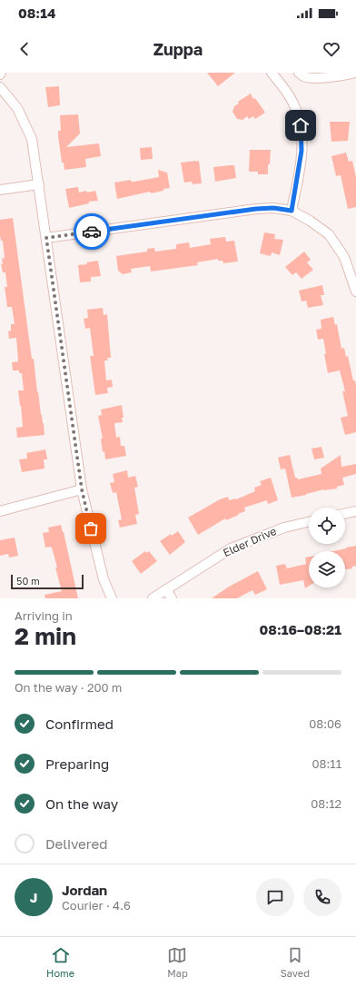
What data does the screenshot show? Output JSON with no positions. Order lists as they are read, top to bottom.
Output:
{
  "streets": {
    "street": ["Elder Drive"]
  },
  "scale_bar": "50 m",
  "page": {
    "status": "08:14",
    "header": "Zuppa",
    "scale": "50 m",
    "heading": ["2 min", "Arriving in", "08:16–08:21"],
    "panel": ["Jordan", "Courier · 4.6"],
    "bar": "On the way · 200 m",
    "list": [
      ["Confirmed", "08:06"],
      ["Preparing", "08:11"],
      ["On the way", "08:12"],
      "Delivered"
    ],
    "round": "J",
    "tabs": ["Home", "Map", "Saved"]
  }
}
